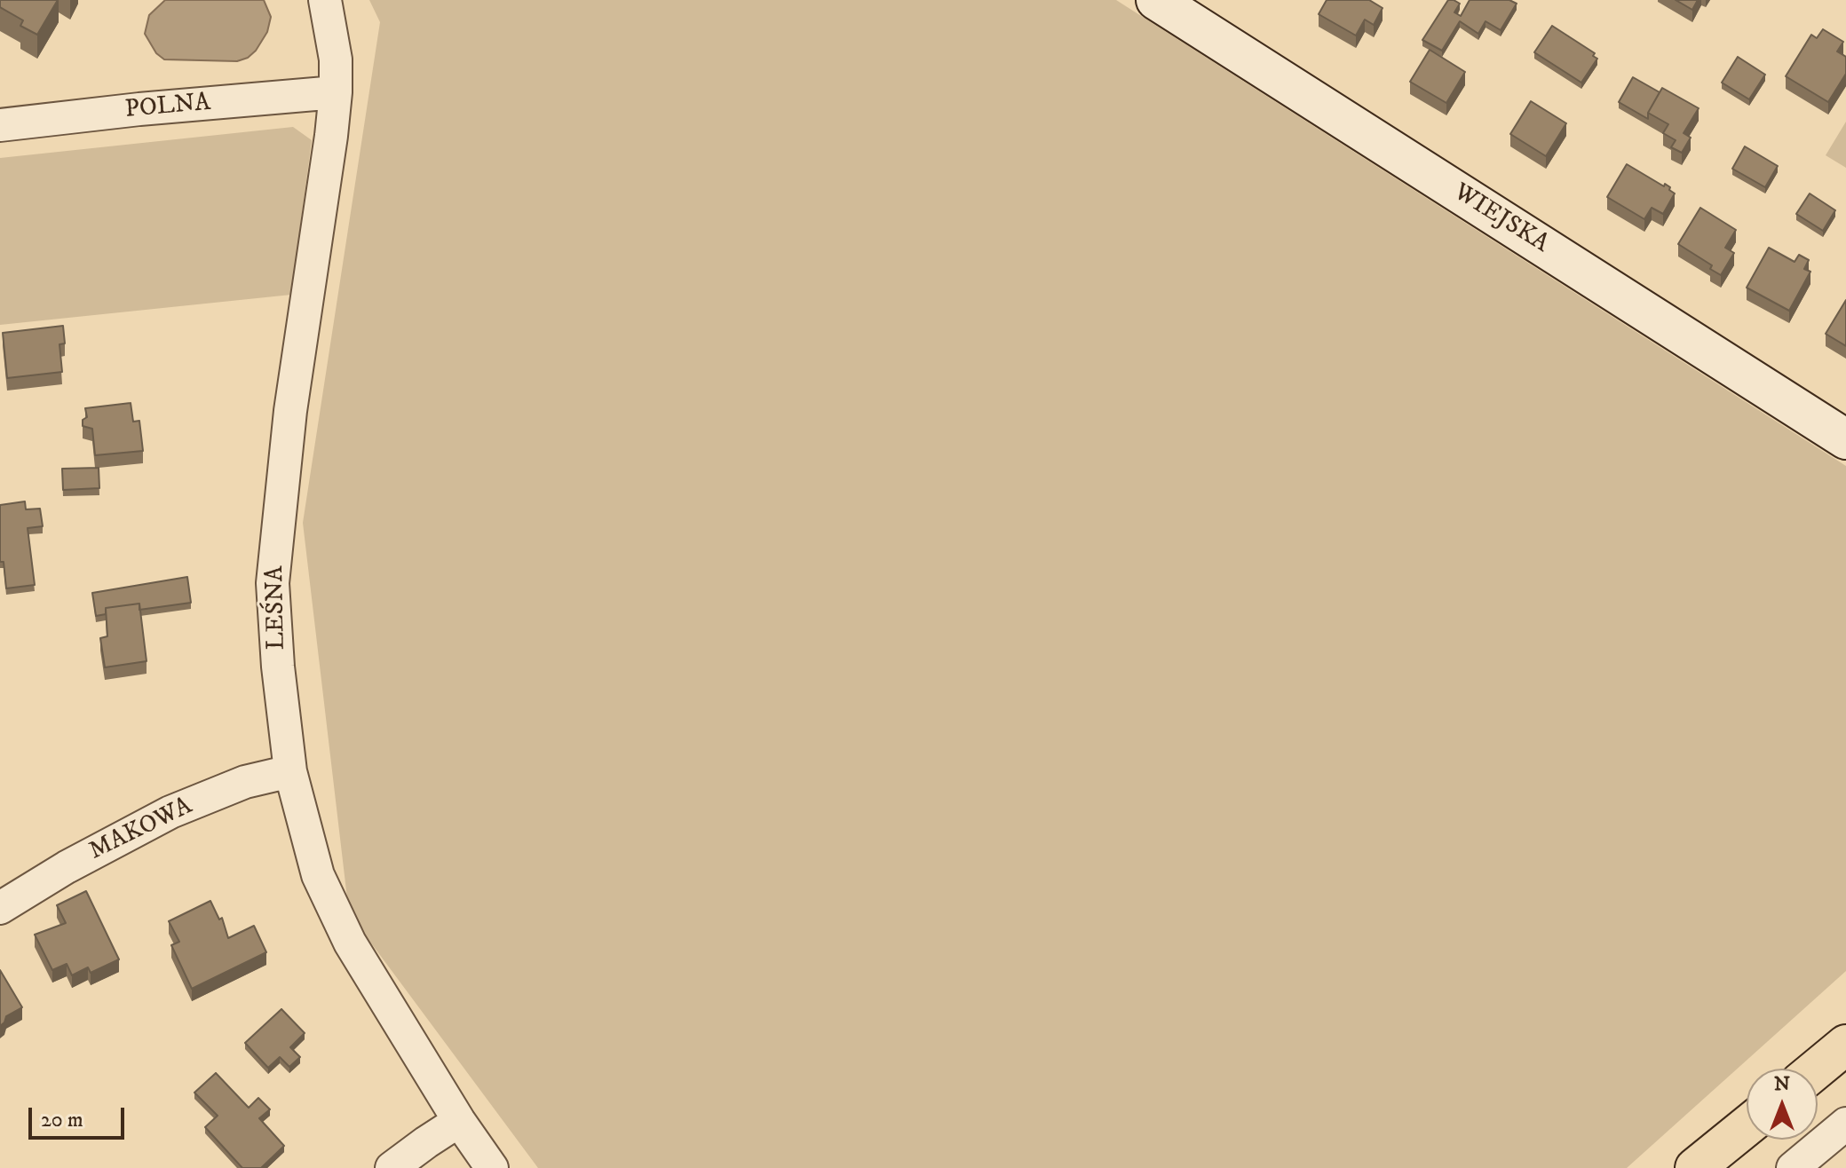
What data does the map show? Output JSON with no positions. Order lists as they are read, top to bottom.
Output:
{
  "streets": {
    "street": [
      "POLNA",
      "WIEJSKA",
      "LEŚNA",
      "MAKOWA"
    ]
  },
  "crossings": [
    ["POLNA", "LEŚNA"],
    ["LEŚNA", "MAKOWA"]
  ],
  "scale_bar": "20 m",
  "north": "top"
}
